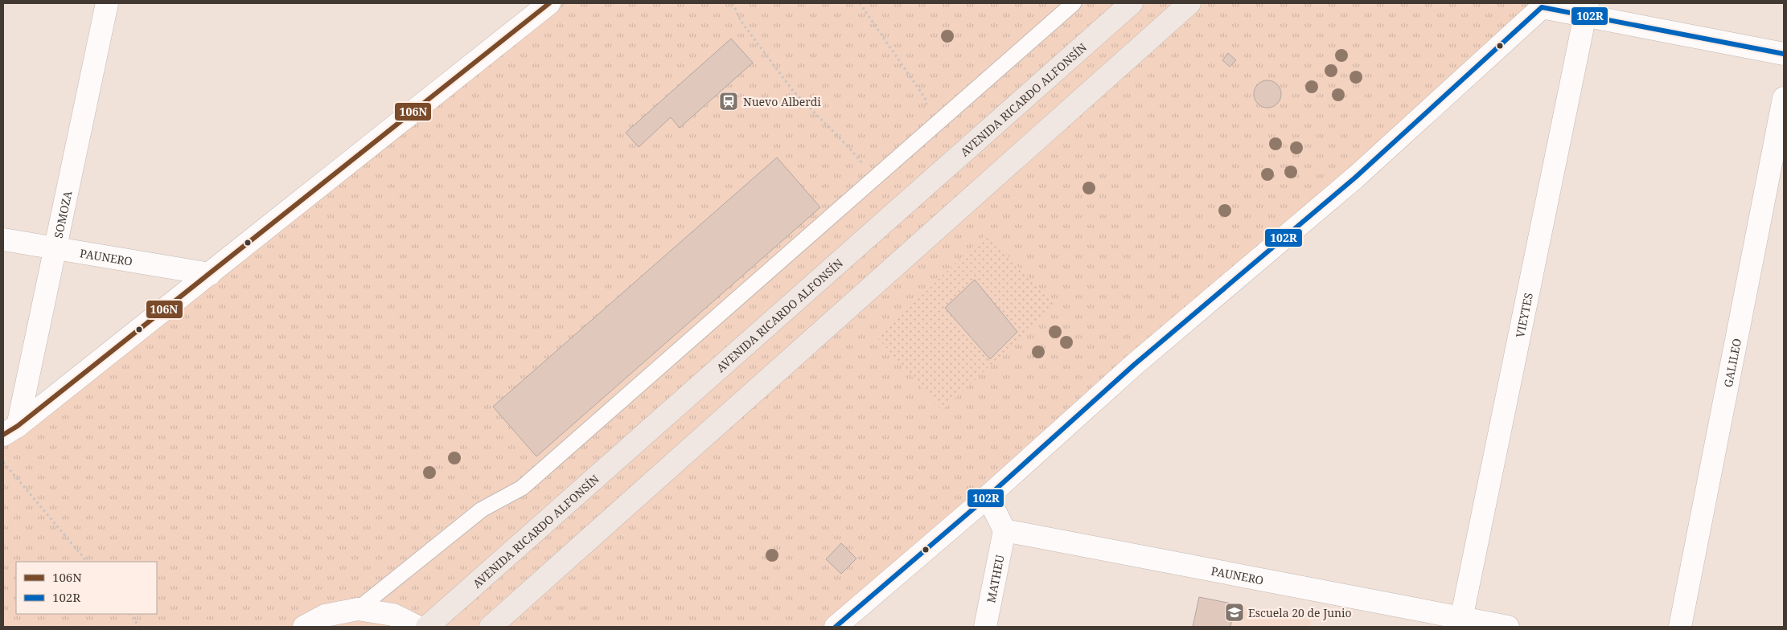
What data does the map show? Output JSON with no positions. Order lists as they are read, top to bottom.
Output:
{
  "streets": {
    "highway": ["AVENIDA RICARDO ALFONSÍN"],
    "street": [
      "SOMOZA",
      "PAUNERO",
      "VIEYTES",
      "GALILEO",
      "MATHEU"
    ]
  },
  "crossings": [
    ["SOMOZA", "PAUNERO"],
    ["PAUNERO", "VIEYTES"],
    ["PAUNERO", "MATHEU"]
  ],
  "places": {
    "station": ["Nuevo Alberdi"],
    "school or university": ["Escuela 20 de Junio"]
  },
  "lines": ["transit line 106N", "transit line 102R"],
  "legend": ["106N", "102R"]
}
